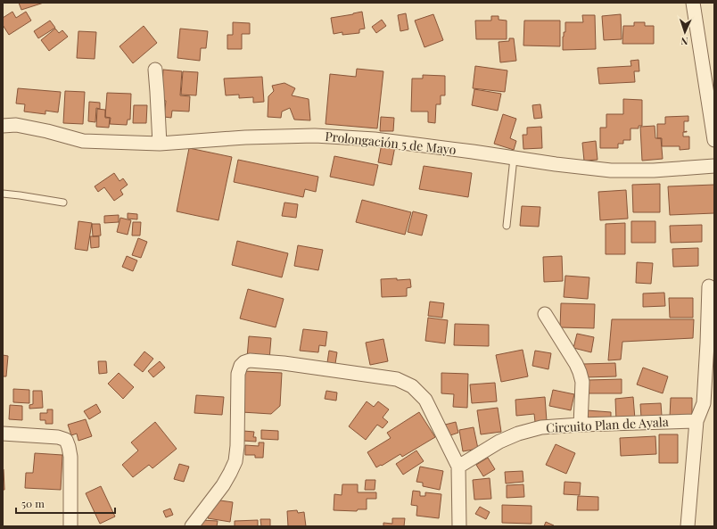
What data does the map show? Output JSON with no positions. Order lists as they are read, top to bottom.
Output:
{
  "streets": {
    "street": ["Prolongación 5 de Mayo", "Circuito Plan de Ayala"]
  },
  "scale_bar": "50 m",
  "north": "bottom"
}
